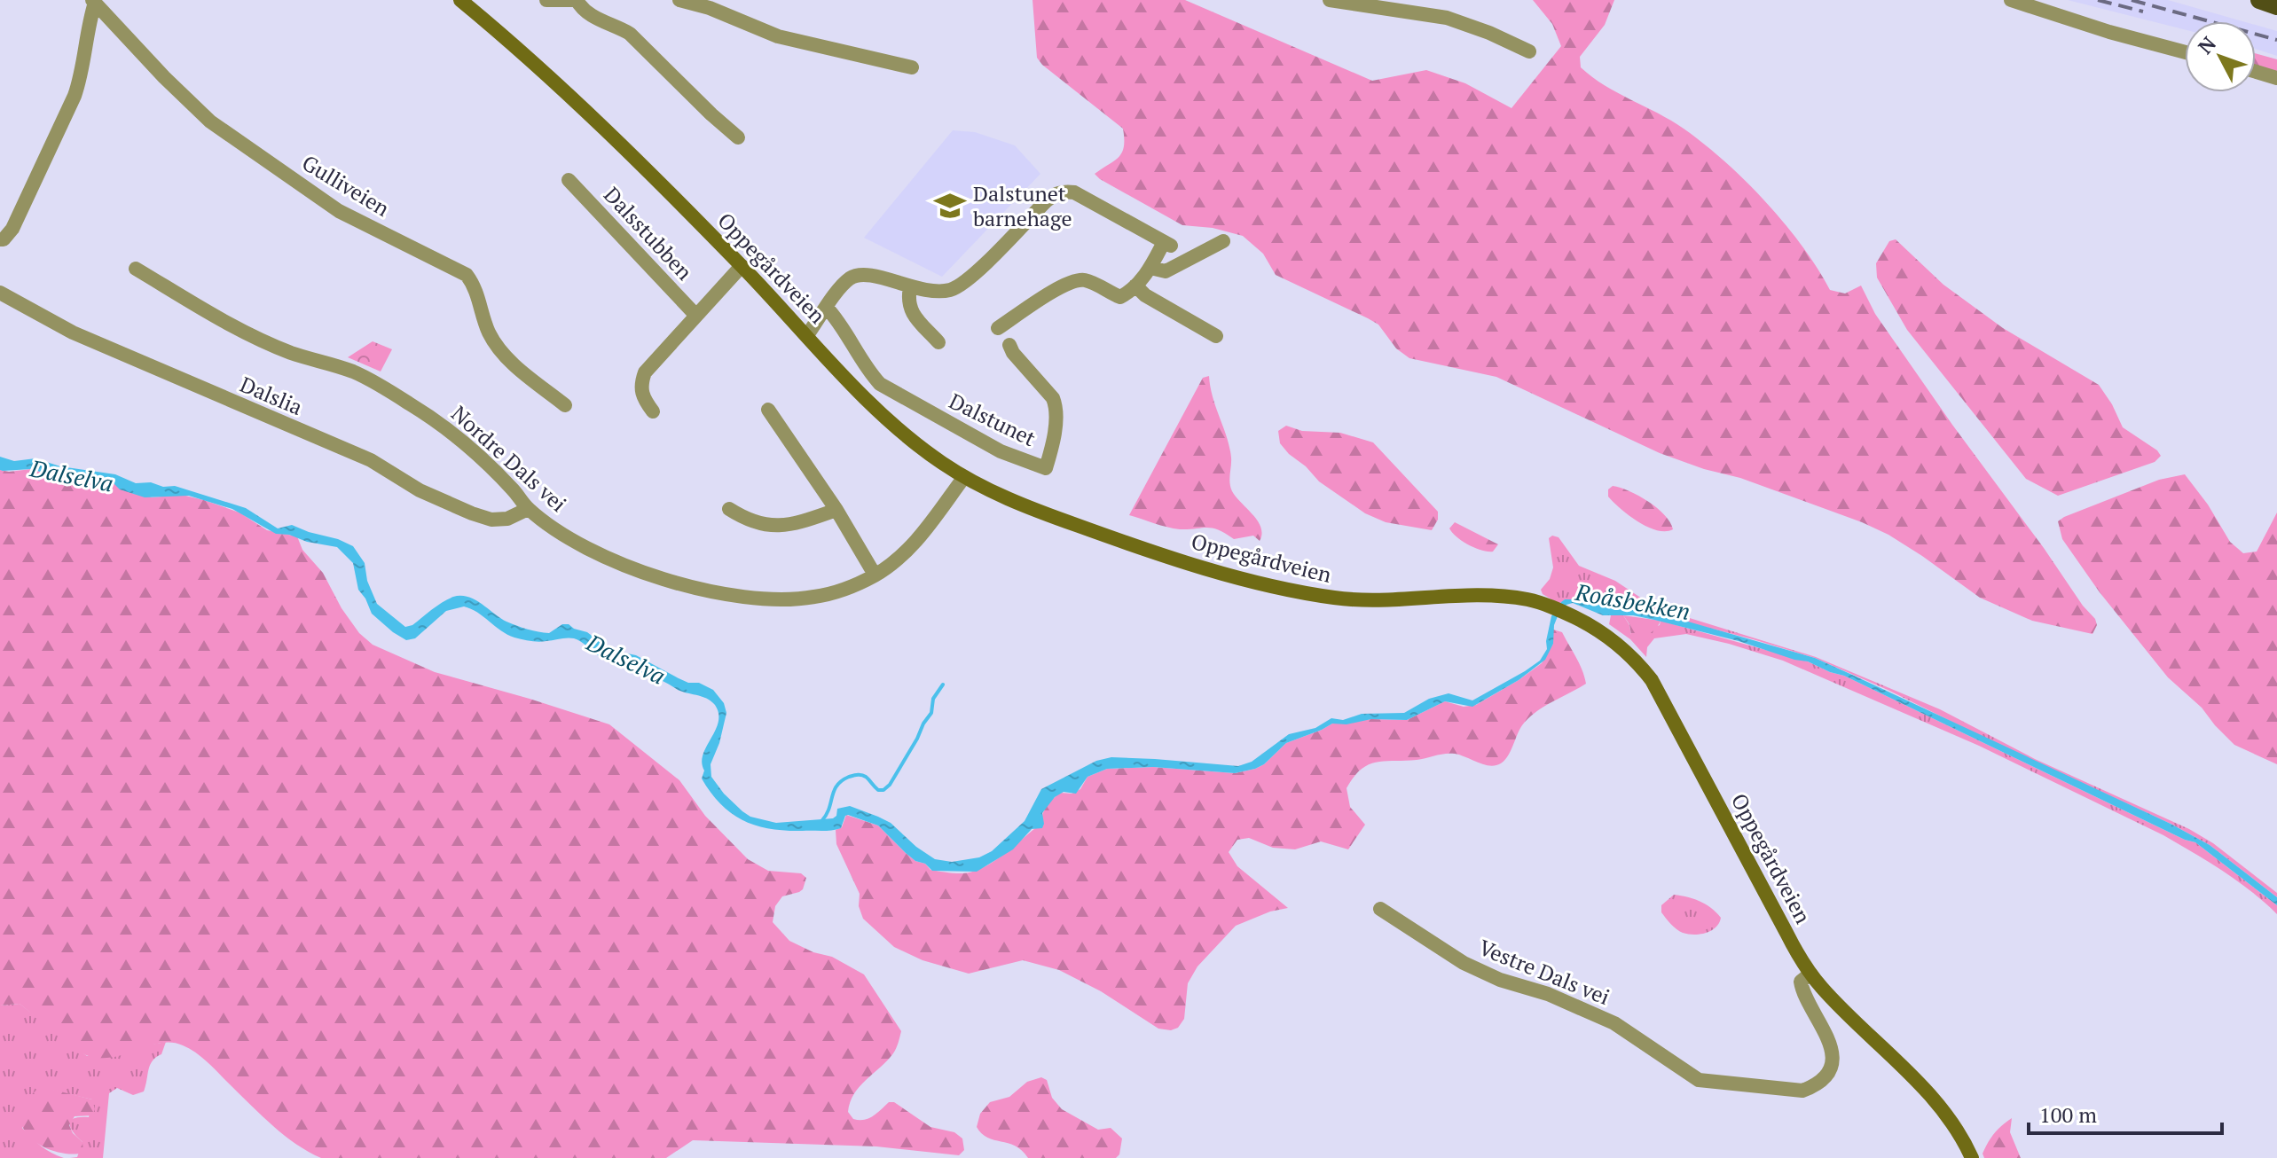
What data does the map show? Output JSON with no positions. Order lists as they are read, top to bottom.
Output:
{
  "streets": {
    "main road": ["Oppegårdveien"],
    "street": [
      "Gulliveien",
      "Dalsstubben",
      "Dalslia",
      "Dalstunet",
      "Nordre Dals vei",
      "Vestre Dals vei"
    ]
  },
  "crossings": [
    ["Oppegårdveien", "Nordre Dals vei"],
    ["Oppegårdveien", "Vestre Dals vei"],
    ["Dalslia", "Nordre Dals vei"]
  ],
  "water": ["Dalselva", "Roåsbekken"],
  "places": {
    "school or university": ["Dalstunet barnehage"]
  },
  "scale_bar": "100 m",
  "north": "top left"
}
